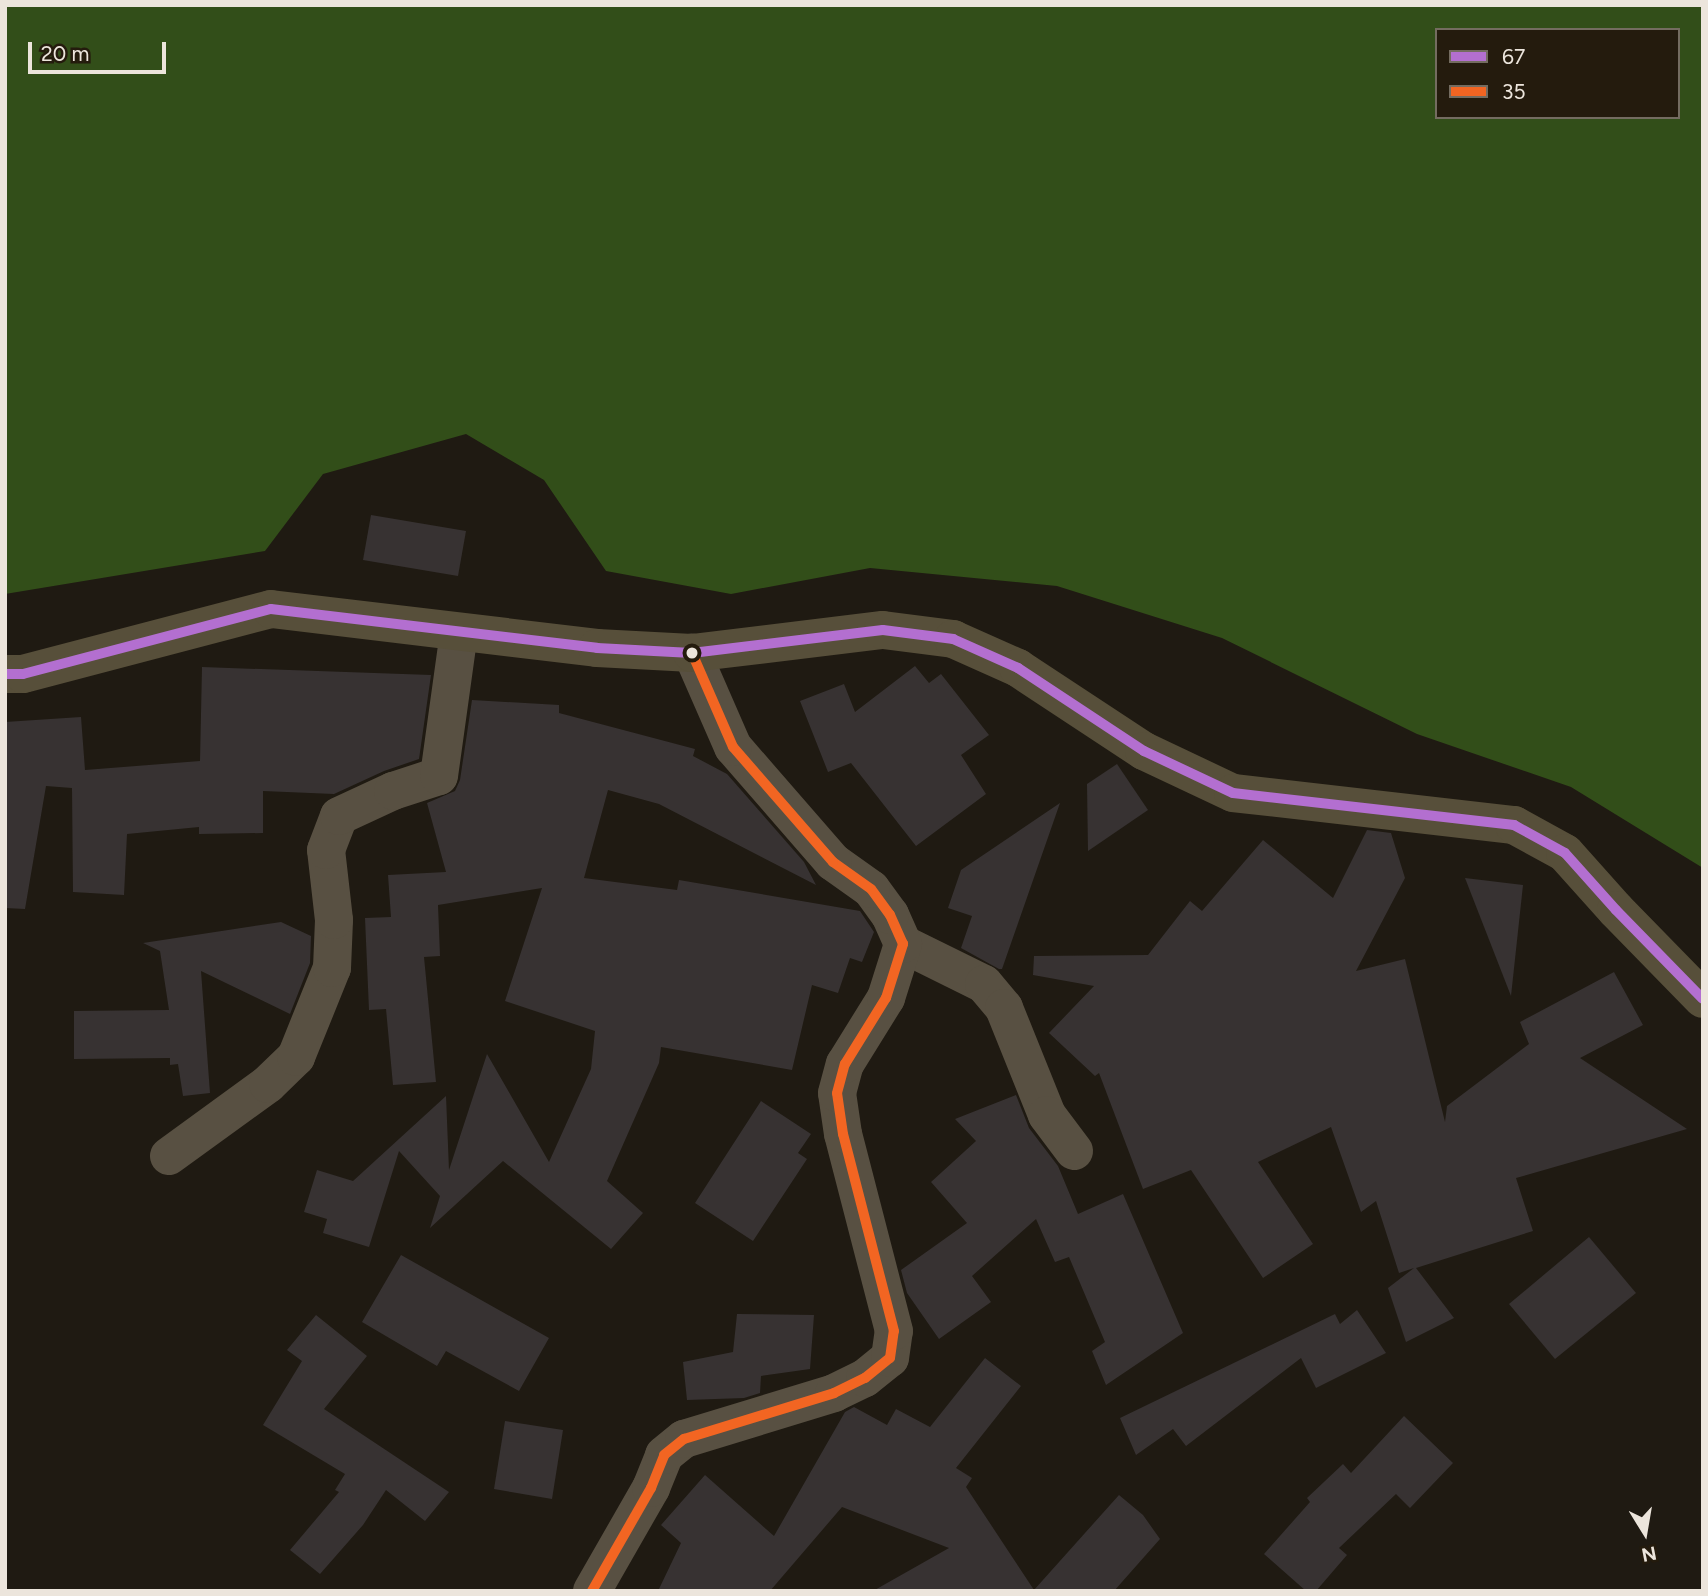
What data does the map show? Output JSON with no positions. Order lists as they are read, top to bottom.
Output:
{
  "lines": ["transit line 67", "transit line 35"],
  "legend": ["67", "35"],
  "scale_bar": "20 m",
  "north": "bottom"
}
